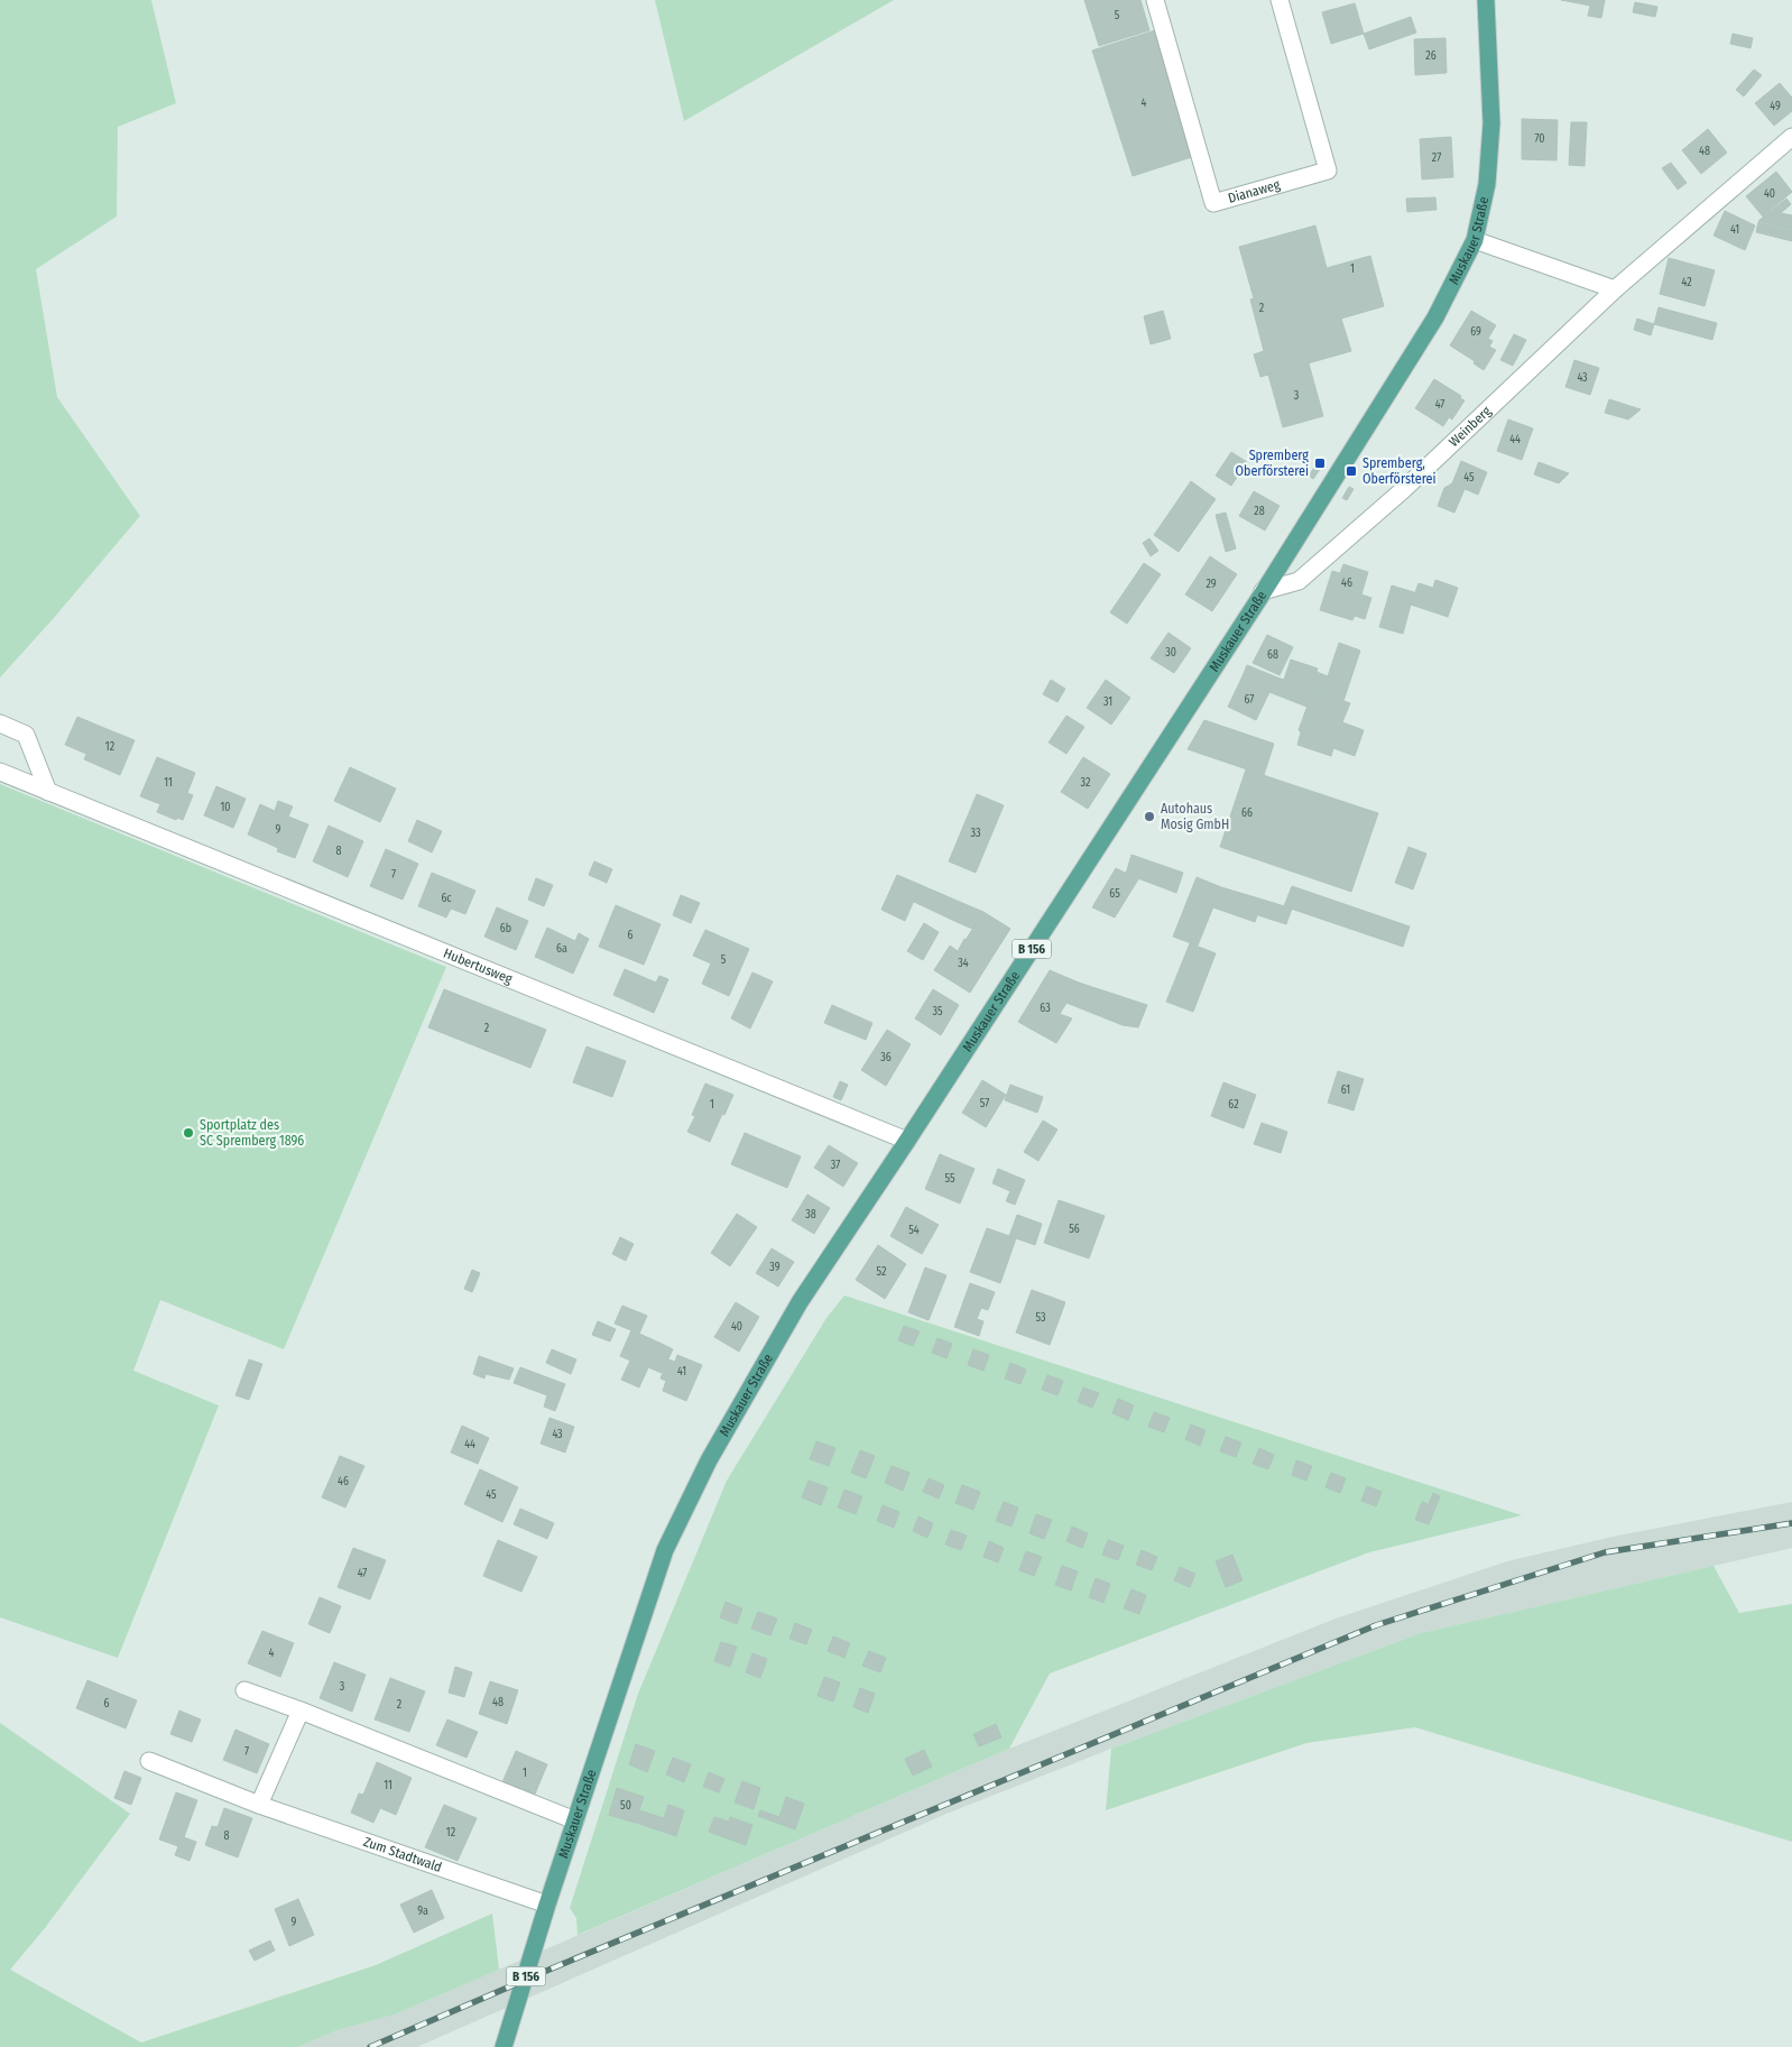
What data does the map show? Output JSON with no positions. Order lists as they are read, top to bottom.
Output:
{
  "streets": {
    "main road": ["Muskauer Straße", "B 156"],
    "street": [
      "Dianaweg",
      "Weinberg",
      "Hubertusweg",
      "Zum Stadtwald"
    ]
  },
  "crossings": [
    ["Muskauer Straße", "Weinberg"],
    ["Muskauer Straße", "Hubertusweg"],
    ["Muskauer Straße", "Zum Stadtwald"]
  ],
  "places": {
    "transit": ["Spremberg Oberförsterei", "Spremberg, Oberförsterei"],
    "other": ["Autohaus Mosig GmbH", "Sportplatz des SC Spremberg 1896"]
  },
  "house_numbers": [
    "5",
    "26",
    "4",
    "49",
    "70",
    "48",
    "27",
    "40",
    "41",
    "1",
    "42",
    "2",
    "69",
    "43",
    "3",
    "47",
    "44",
    "45",
    "28",
    "46",
    "29",
    "30",
    "68",
    "67",
    "31",
    "12",
    "11",
    "32",
    "10",
    "66",
    "9",
    "33",
    "8",
    "7",
    "65",
    "6c",
    "6b",
    "6",
    "6a",
    "5",
    "34",
    "63",
    "35",
    "2",
    "36",
    "61",
    "57",
    "1",
    "62",
    "37",
    "55",
    "38",
    "56",
    "54",
    "39",
    "52",
    "53",
    "40",
    "41",
    "43",
    "44",
    "46",
    "45",
    "47",
    "4",
    "3",
    "48",
    "6",
    "2",
    "7",
    "1",
    "11",
    "50",
    "12",
    "8",
    "9a",
    "9"
  ]
}
